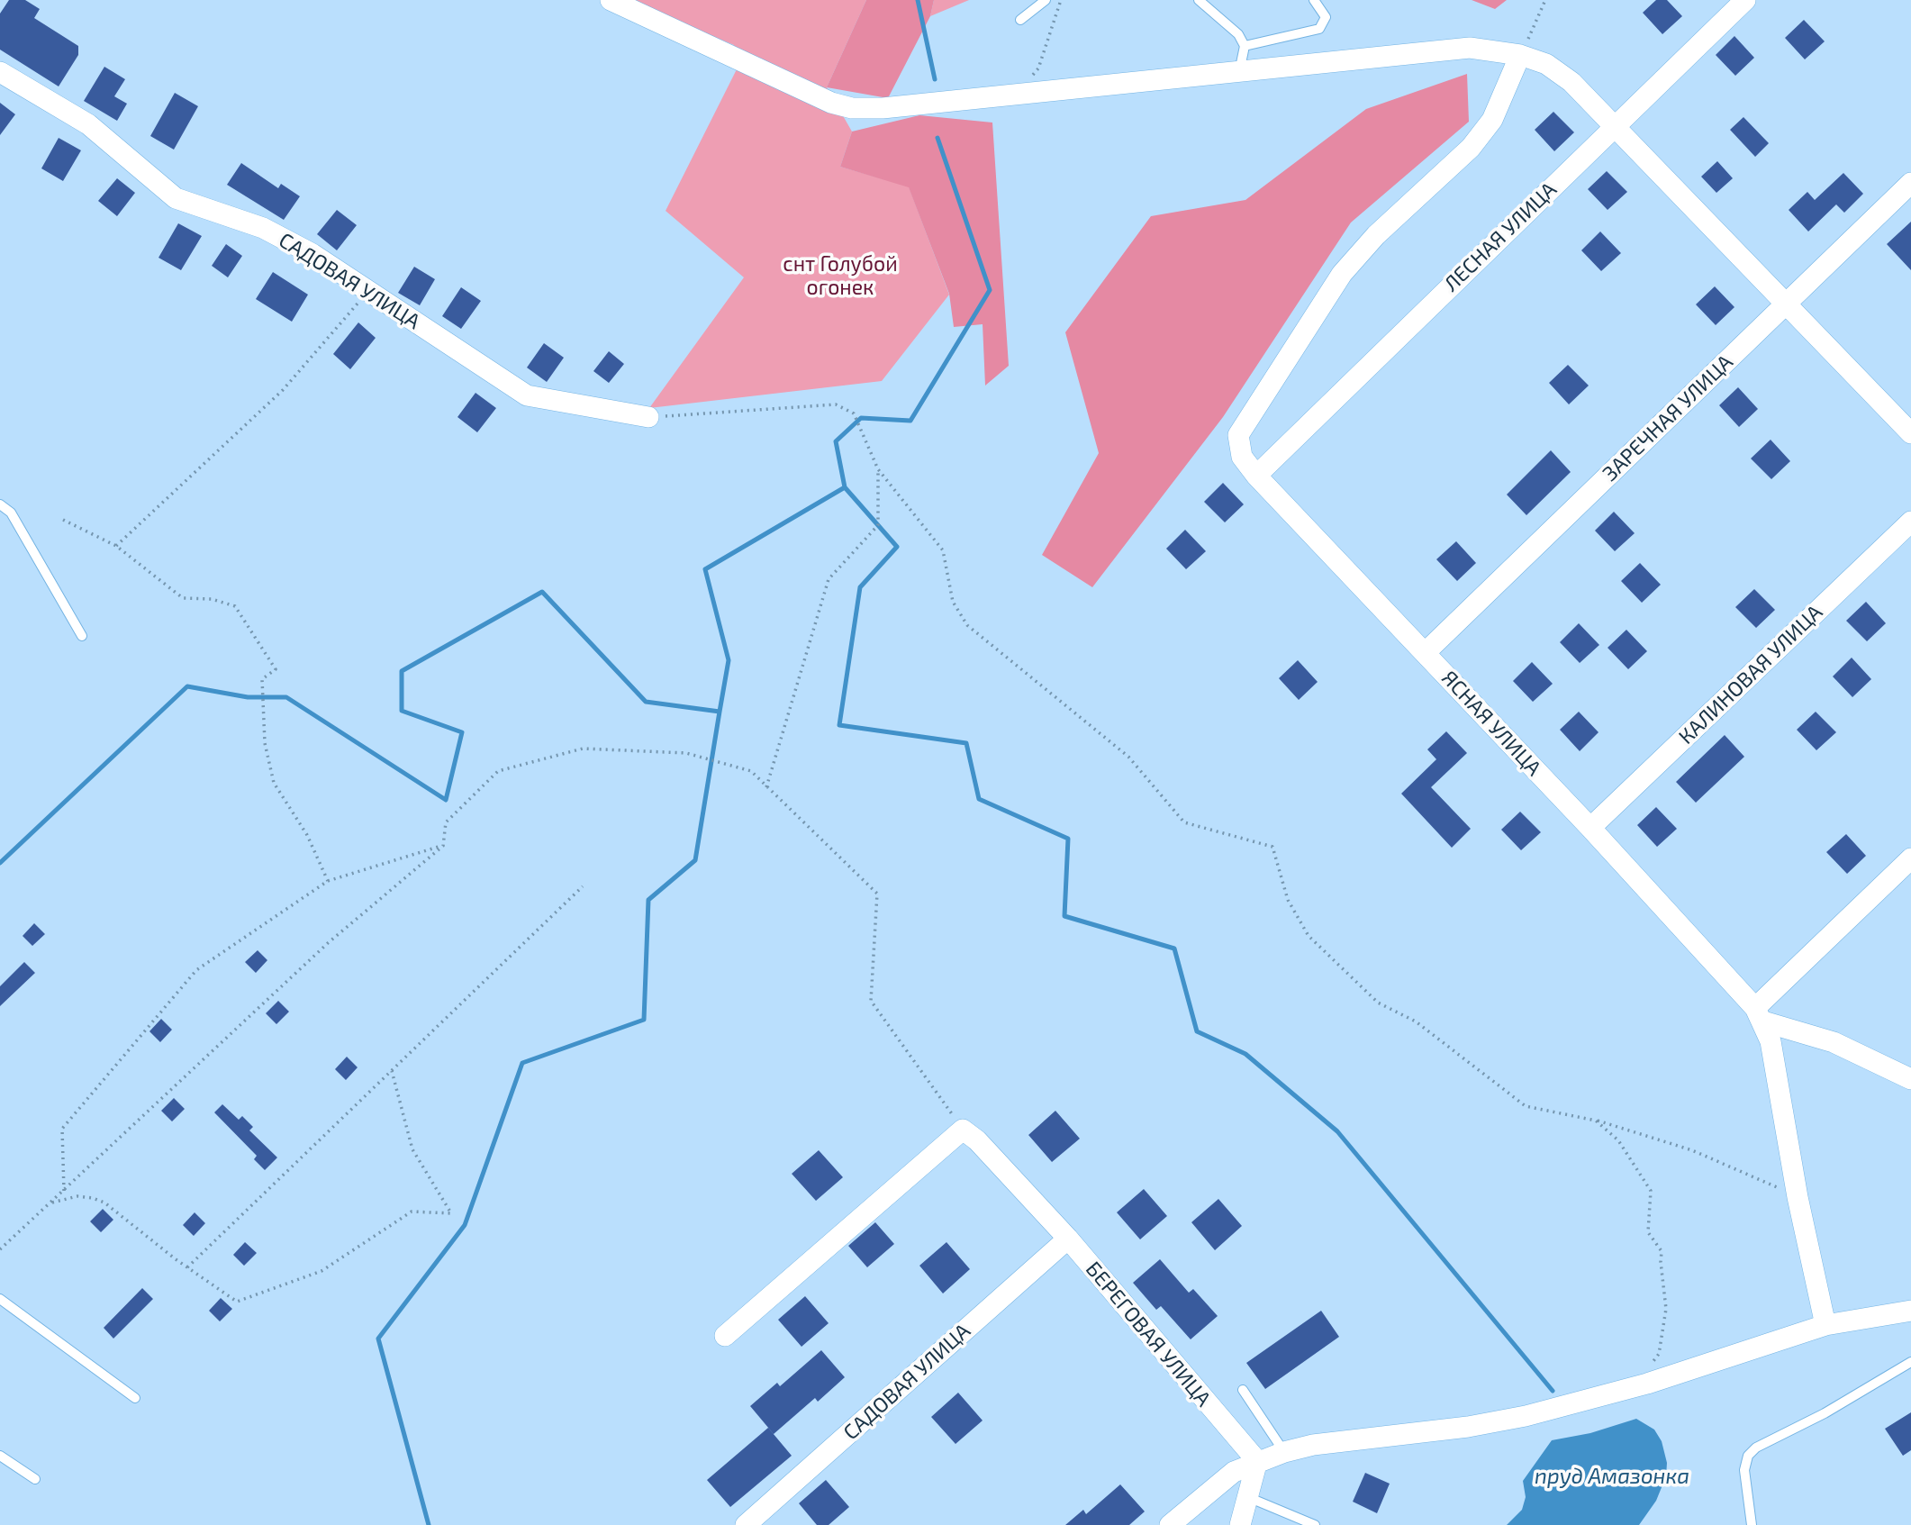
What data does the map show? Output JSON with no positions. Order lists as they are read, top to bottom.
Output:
{
  "streets": {
    "street": [
      "ЛЕСНАЯ УЛИЦА",
      "САДОВАЯ УЛИЦА",
      "ЗАРЕЧНАЯ УЛИЦА",
      "КАЛИНОВАЯ УЛИЦА",
      "ЯСНАЯ УЛИЦА",
      "БЕРЕГОВАЯ УЛИЦА"
    ]
  },
  "crossings": [
    ["ЛЕСНАЯ УЛИЦА", "ЯСНАЯ УЛИЦА"],
    ["САДОВАЯ УЛИЦА", "БЕРЕГОВАЯ УЛИЦА"],
    ["ЗАРЕЧНАЯ УЛИЦА", "ЯСНАЯ УЛИЦА"],
    ["КАЛИНОВАЯ УЛИЦА", "ЯСНАЯ УЛИЦА"]
  ],
  "water": ["пруд Амазонка"],
  "parks": ["снт Голубой огонек"]
}
